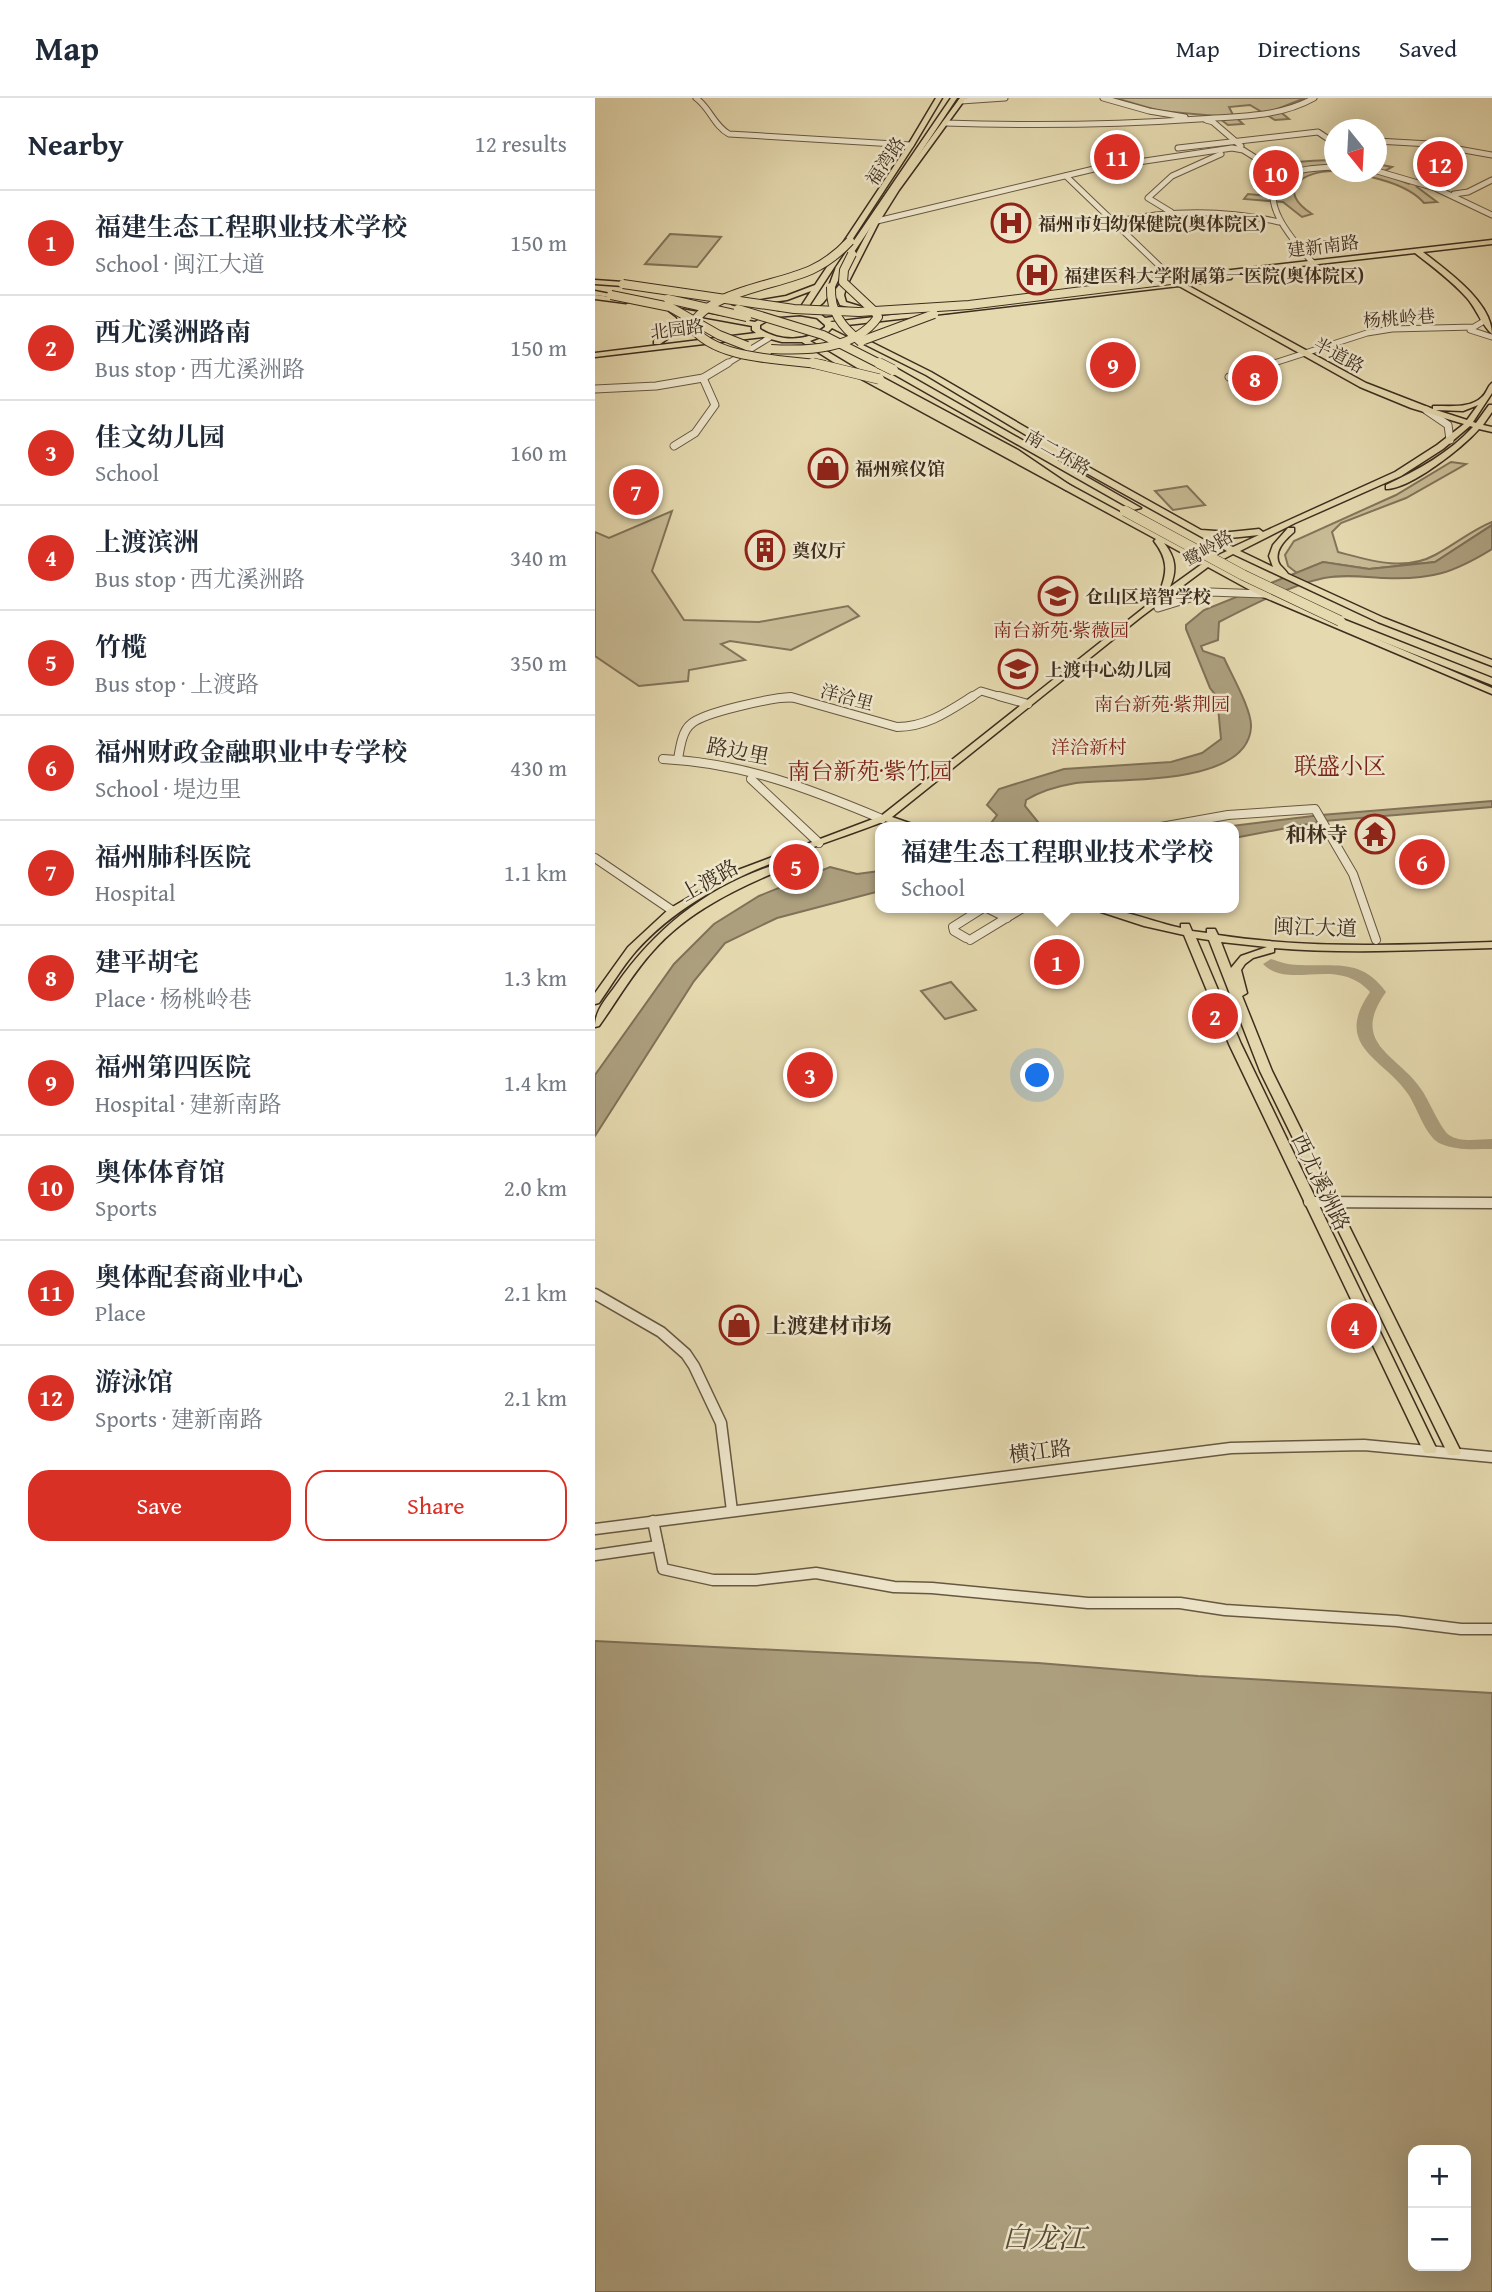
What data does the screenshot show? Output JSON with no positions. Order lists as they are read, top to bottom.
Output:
{
  "streets": {
    "highway": ["福湾路", "南二环路"],
    "main road": [
      "建新南路",
      "北园路",
      "半道路",
      "鹭岭路",
      "上渡路",
      "闽江大道",
      "西尤溪洲路"
    ],
    "street": [
      "杨桃岭巷",
      "洋洽里",
      "路边里",
      "横江路"
    ]
  },
  "crossings": [
    ["建新南路", "半道路"],
    ["杨桃岭巷", "半道路"],
    ["半道路", "鹭岭路"],
    ["鹭岭路", "洋洽里"],
    ["鹭岭路", "路边里"],
    ["洋洽里", "路边里"],
    ["闽江大道", "西尤溪洲路"],
    ["西尤溪洲路", "横江路"]
  ],
  "districts": [
    "南台新苑·紫薇园",
    "南台新苑·紫荆园",
    "洋洽新村",
    "联盛小区",
    "南台新苑·紫竹园"
  ],
  "water": ["白龙江"],
  "places": {
    "hospital": ["福州市妇幼保健院(奥体院区)", "福建医科大学附属第一医院(奥体院区)"],
    "shop": ["福州殡仪馆", "上渡建材市场"],
    "building": ["奠仪厅"],
    "school or university": ["仓山区培智学校", "上渡中心幼儿园"],
    "temple": ["和林寺"]
  },
  "north": "bottom",
  "page": {
    "header": "Map",
    "nav": ["Map", "Directions", "Saved"],
    "heading": ["Nearby", "12 results"],
    "pins": [
      "11",
      "12",
      "10",
      "9",
      "8",
      "7",
      "6",
      "5",
      "1",
      "2",
      "3",
      "4"
    ],
    "list": [
      {
        "mark": "1",
        "name": "福建生态工程职业技术学校",
        "note": "School · 闽江大道",
        "value": "150 m"
      },
      {
        "mark": "2",
        "name": "西尤溪洲路南",
        "note": "Bus stop · 西尤溪洲路",
        "value": "150 m"
      },
      {
        "mark": "3",
        "name": "佳文幼儿园",
        "note": "School",
        "value": "160 m"
      },
      {
        "mark": "4",
        "name": "上渡滨洲",
        "note": "Bus stop · 西尤溪洲路",
        "value": "340 m"
      },
      {
        "mark": "5",
        "name": "竹榄",
        "note": "Bus stop · 上渡路",
        "value": "350 m"
      },
      {
        "mark": "6",
        "name": "福州财政金融职业中专学校",
        "note": "School · 堤边里",
        "value": "430 m"
      },
      {
        "mark": "7",
        "name": "福州肺科医院",
        "note": "Hospital",
        "value": "1.1 km"
      },
      {
        "mark": "8",
        "name": "建平胡宅",
        "note": "Place · 杨桃岭巷",
        "value": "1.3 km"
      },
      {
        "mark": "9",
        "name": "福州第四医院",
        "note": "Hospital · 建新南路",
        "value": "1.4 km"
      },
      {
        "mark": "10",
        "name": "奥体体育馆",
        "note": "Sports",
        "value": "2.0 km"
      },
      {
        "mark": "11",
        "name": "奥体配套商业中心",
        "note": "Place",
        "value": "2.1 km"
      },
      {
        "mark": "12",
        "name": "游泳馆",
        "note": "Sports · 建新南路",
        "value": "2.1 km"
      }
    ],
    "popup": ["福建生态工程职业技术学校", "School"],
    "buttons": ["Save", "Share"],
    "map_buttons": ["+", "−"]
  }
}
